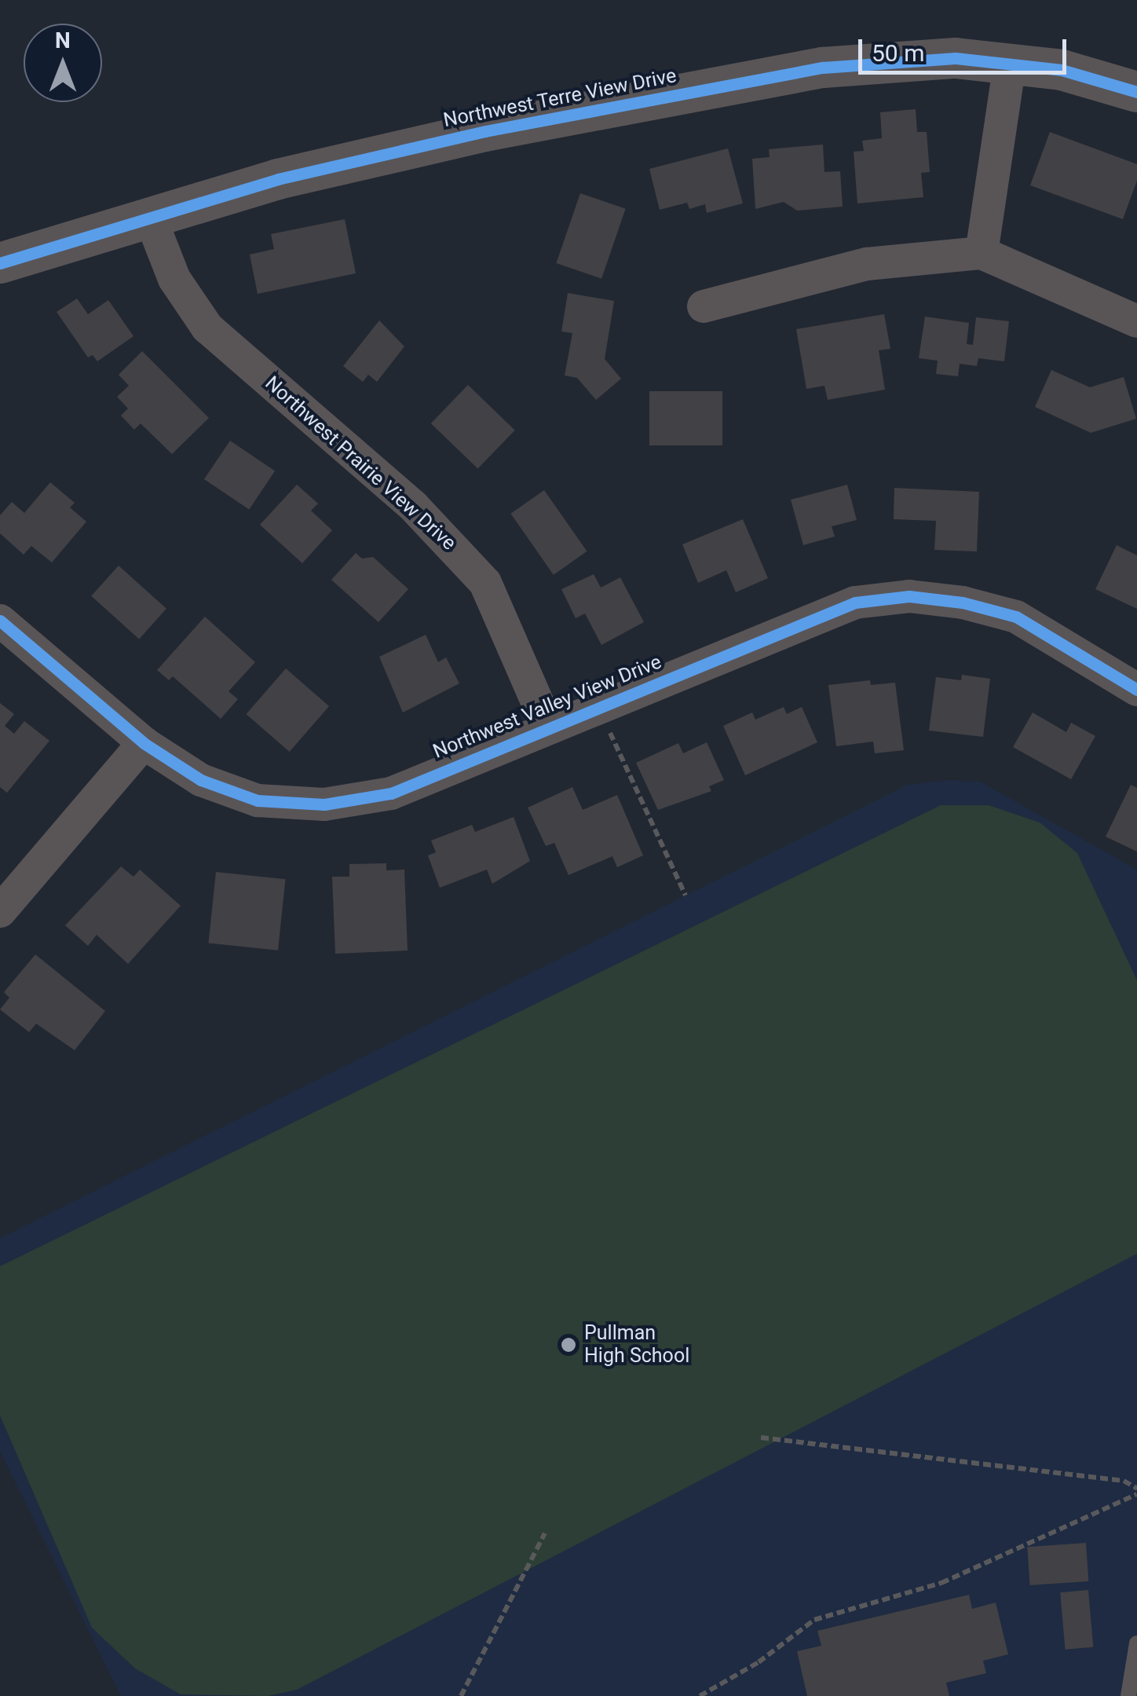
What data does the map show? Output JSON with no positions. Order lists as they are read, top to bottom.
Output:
{
  "streets": {
    "street": ["Northwest Terre View Drive", "Northwest Prairie View Drive", "Northwest Valley View Drive"]
  },
  "crossings": [
    ["Northwest Terre View Drive", "Northwest Prairie View Drive"],
    ["Northwest Prairie View Drive", "Northwest Valley View Drive"]
  ],
  "places": ["Pullman High School"],
  "scale_bar": "50 m",
  "north": "top"
}
